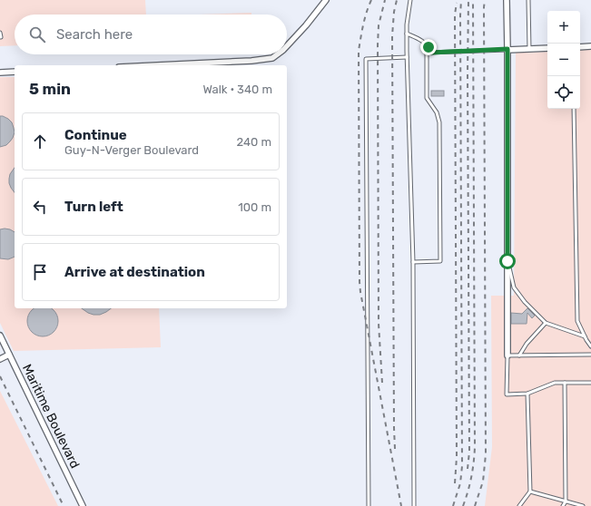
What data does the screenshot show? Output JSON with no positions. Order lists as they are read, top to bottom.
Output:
{
  "streets": {
    "street": ["Maritime Boulevard"]
  },
  "page": {
    "map_buttons": ["+", "−"],
    "search": "Search here",
    "heading": ["5 min", "Walk · 340 m"],
    "list": [
      ["Continue", "Guy-N-Verger Boulevard", "240 m"],
      ["Turn left", "100 m"],
      "Arrive at destination"
    ]
  }
}
